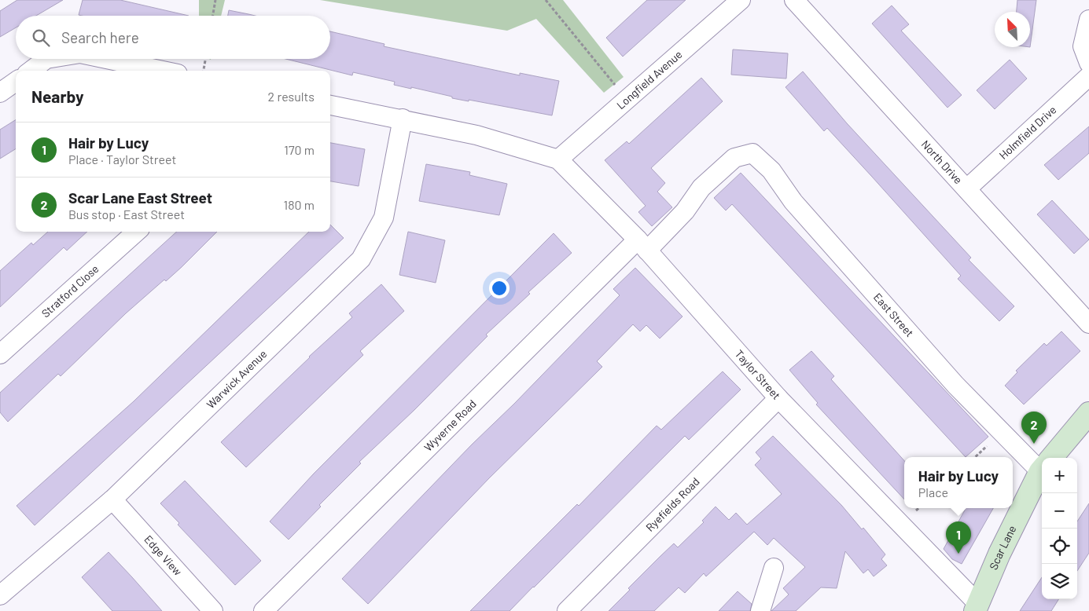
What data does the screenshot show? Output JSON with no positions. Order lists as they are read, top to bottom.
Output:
{
  "streets": {
    "main road": ["Scar Lane"],
    "street": [
      "Longfield Avenue",
      "Holmfield Drive",
      "North Drive",
      "Stratford Close",
      "East Street",
      "Taylor Street",
      "Warwick Avenue",
      "Wyverne Road",
      "Ryefields Road",
      "Edge View"
    ]
  },
  "crossings": [
    ["Longfield Avenue", "Taylor Street"],
    ["Holmfield Drive", "North Drive"],
    ["East Street", "Wyverne Road"],
    ["Taylor Street", "Warwick Avenue"],
    ["Taylor Street", "Wyverne Road"],
    ["Taylor Street", "Ryefields Road"],
    ["Taylor Street", "Scar Lane"],
    ["Warwick Avenue", "Edge View"]
  ],
  "north": "top left",
  "page": {
    "search": "Search here",
    "heading": ["Nearby", "2 results"],
    "list": [
      {
        "mark": "1",
        "name": "Hair by Lucy",
        "note": "Place · Taylor Street",
        "value": "170 m"
      },
      {
        "mark": "2",
        "name": "Scar Lane East Street",
        "note": "Bus stop · East Street",
        "value": "180 m"
      }
    ],
    "pins": ["2", "1"],
    "popup": ["Hair by Lucy", "Place"],
    "map_buttons": ["+", "−"]
  }
}
